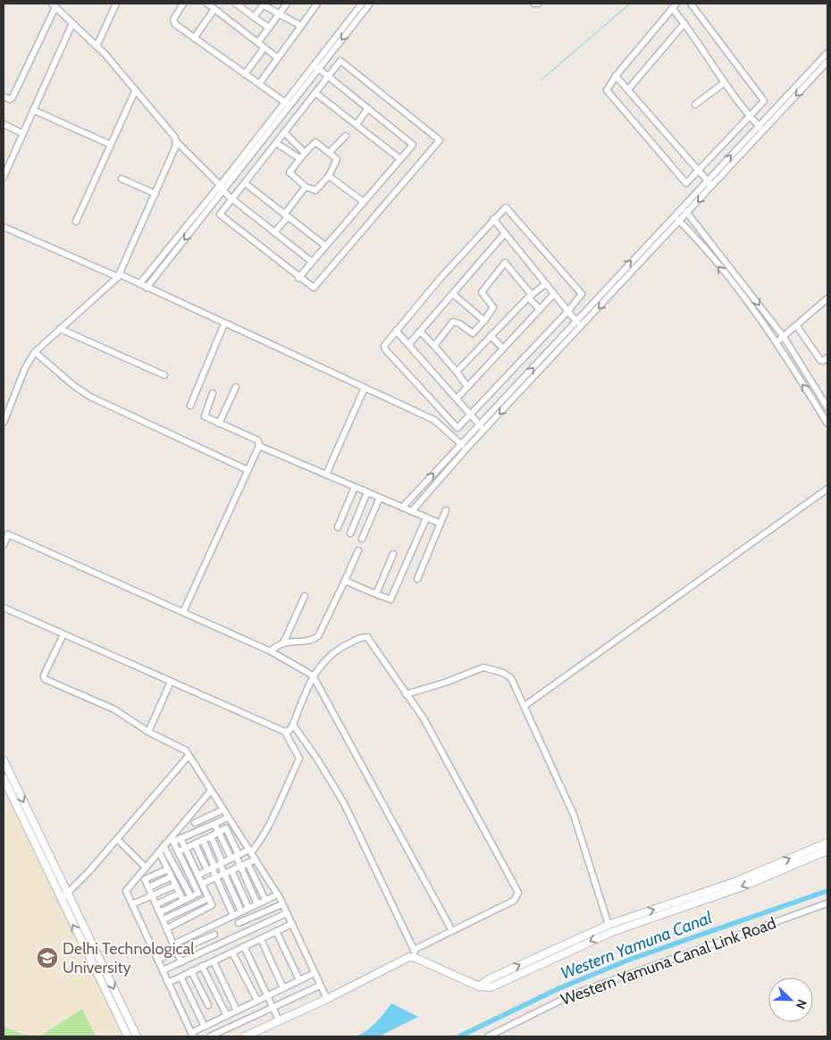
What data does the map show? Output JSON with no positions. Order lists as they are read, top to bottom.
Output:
{
  "streets": {
    "street": ["Western Yamuna Canal Link Road"]
  },
  "water": ["Western Yamuna Canal"],
  "places": {
    "school or university": ["Delhi Technological University"]
  },
  "north": "bottom right"
}
